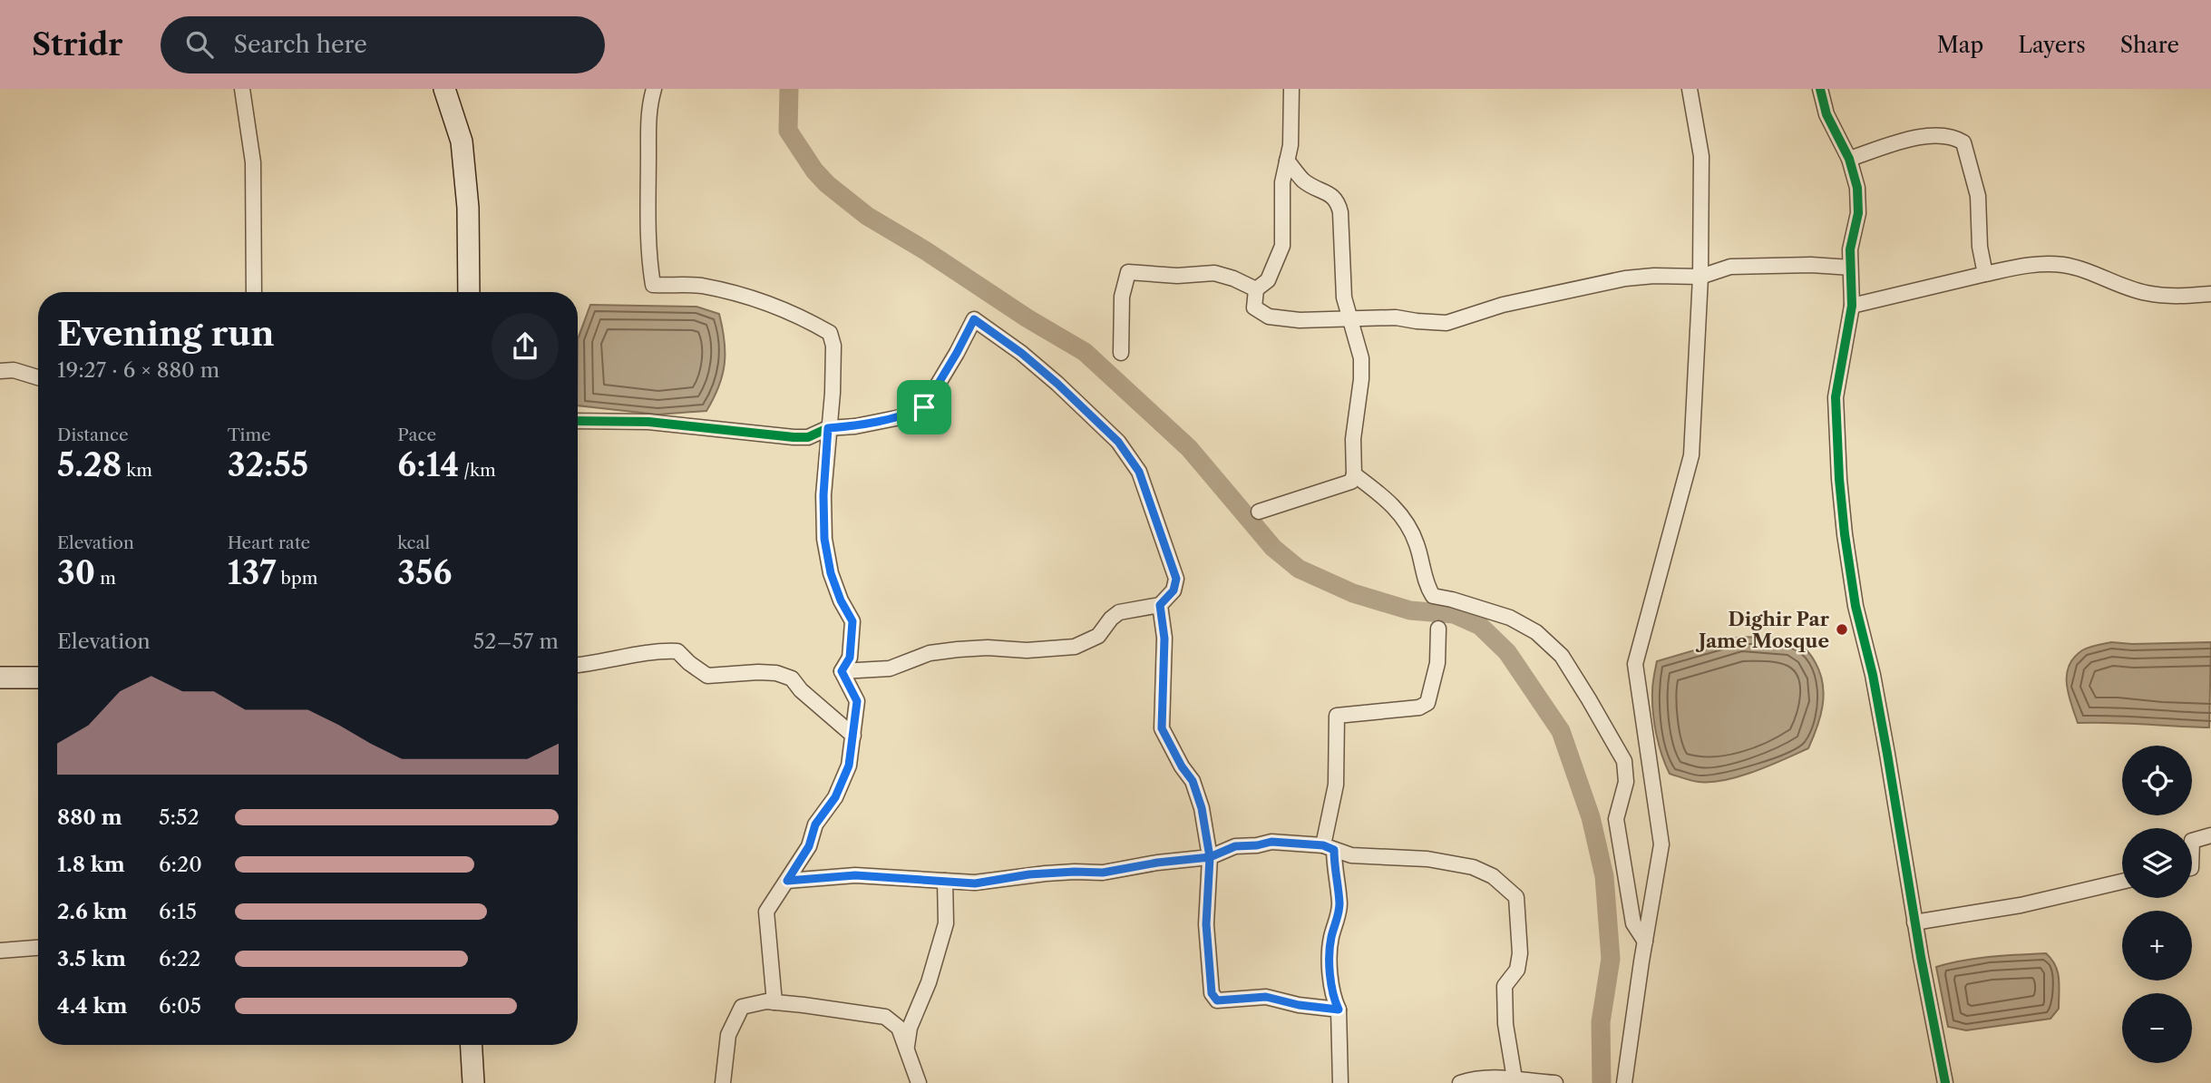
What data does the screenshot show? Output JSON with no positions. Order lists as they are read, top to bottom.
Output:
{
  "places": ["Dighir Par Jame Mosque"],
  "page": {
    "header": "Stridr",
    "search": "Search here",
    "nav": ["Map", "Layers", "Share"],
    "heading": ["Evening run", "19:27 · 6 × 880 m"],
    "stats": [
      ["Distance", "5.28 km"],
      ["Time", "32:55"],
      ["Pace", "6:14 /km"],
      ["Elevation", "30 m"],
      ["Heart rate", "137 bpm"],
      ["kcal", "356"]
    ],
    "chart": ["Elevation", "52–57 m"],
    "map_buttons": ["+", "−"],
    "list": [
      {
        "name": "880 m",
        "note": "5:52"
      },
      {
        "name": "1.8 km",
        "note": "6:20"
      },
      {
        "name": "2.6 km",
        "note": "6:15"
      },
      {
        "name": "3.5 km",
        "note": "6:22"
      },
      {
        "name": "4.4 km",
        "note": "6:05"
      }
    ]
  }
}
